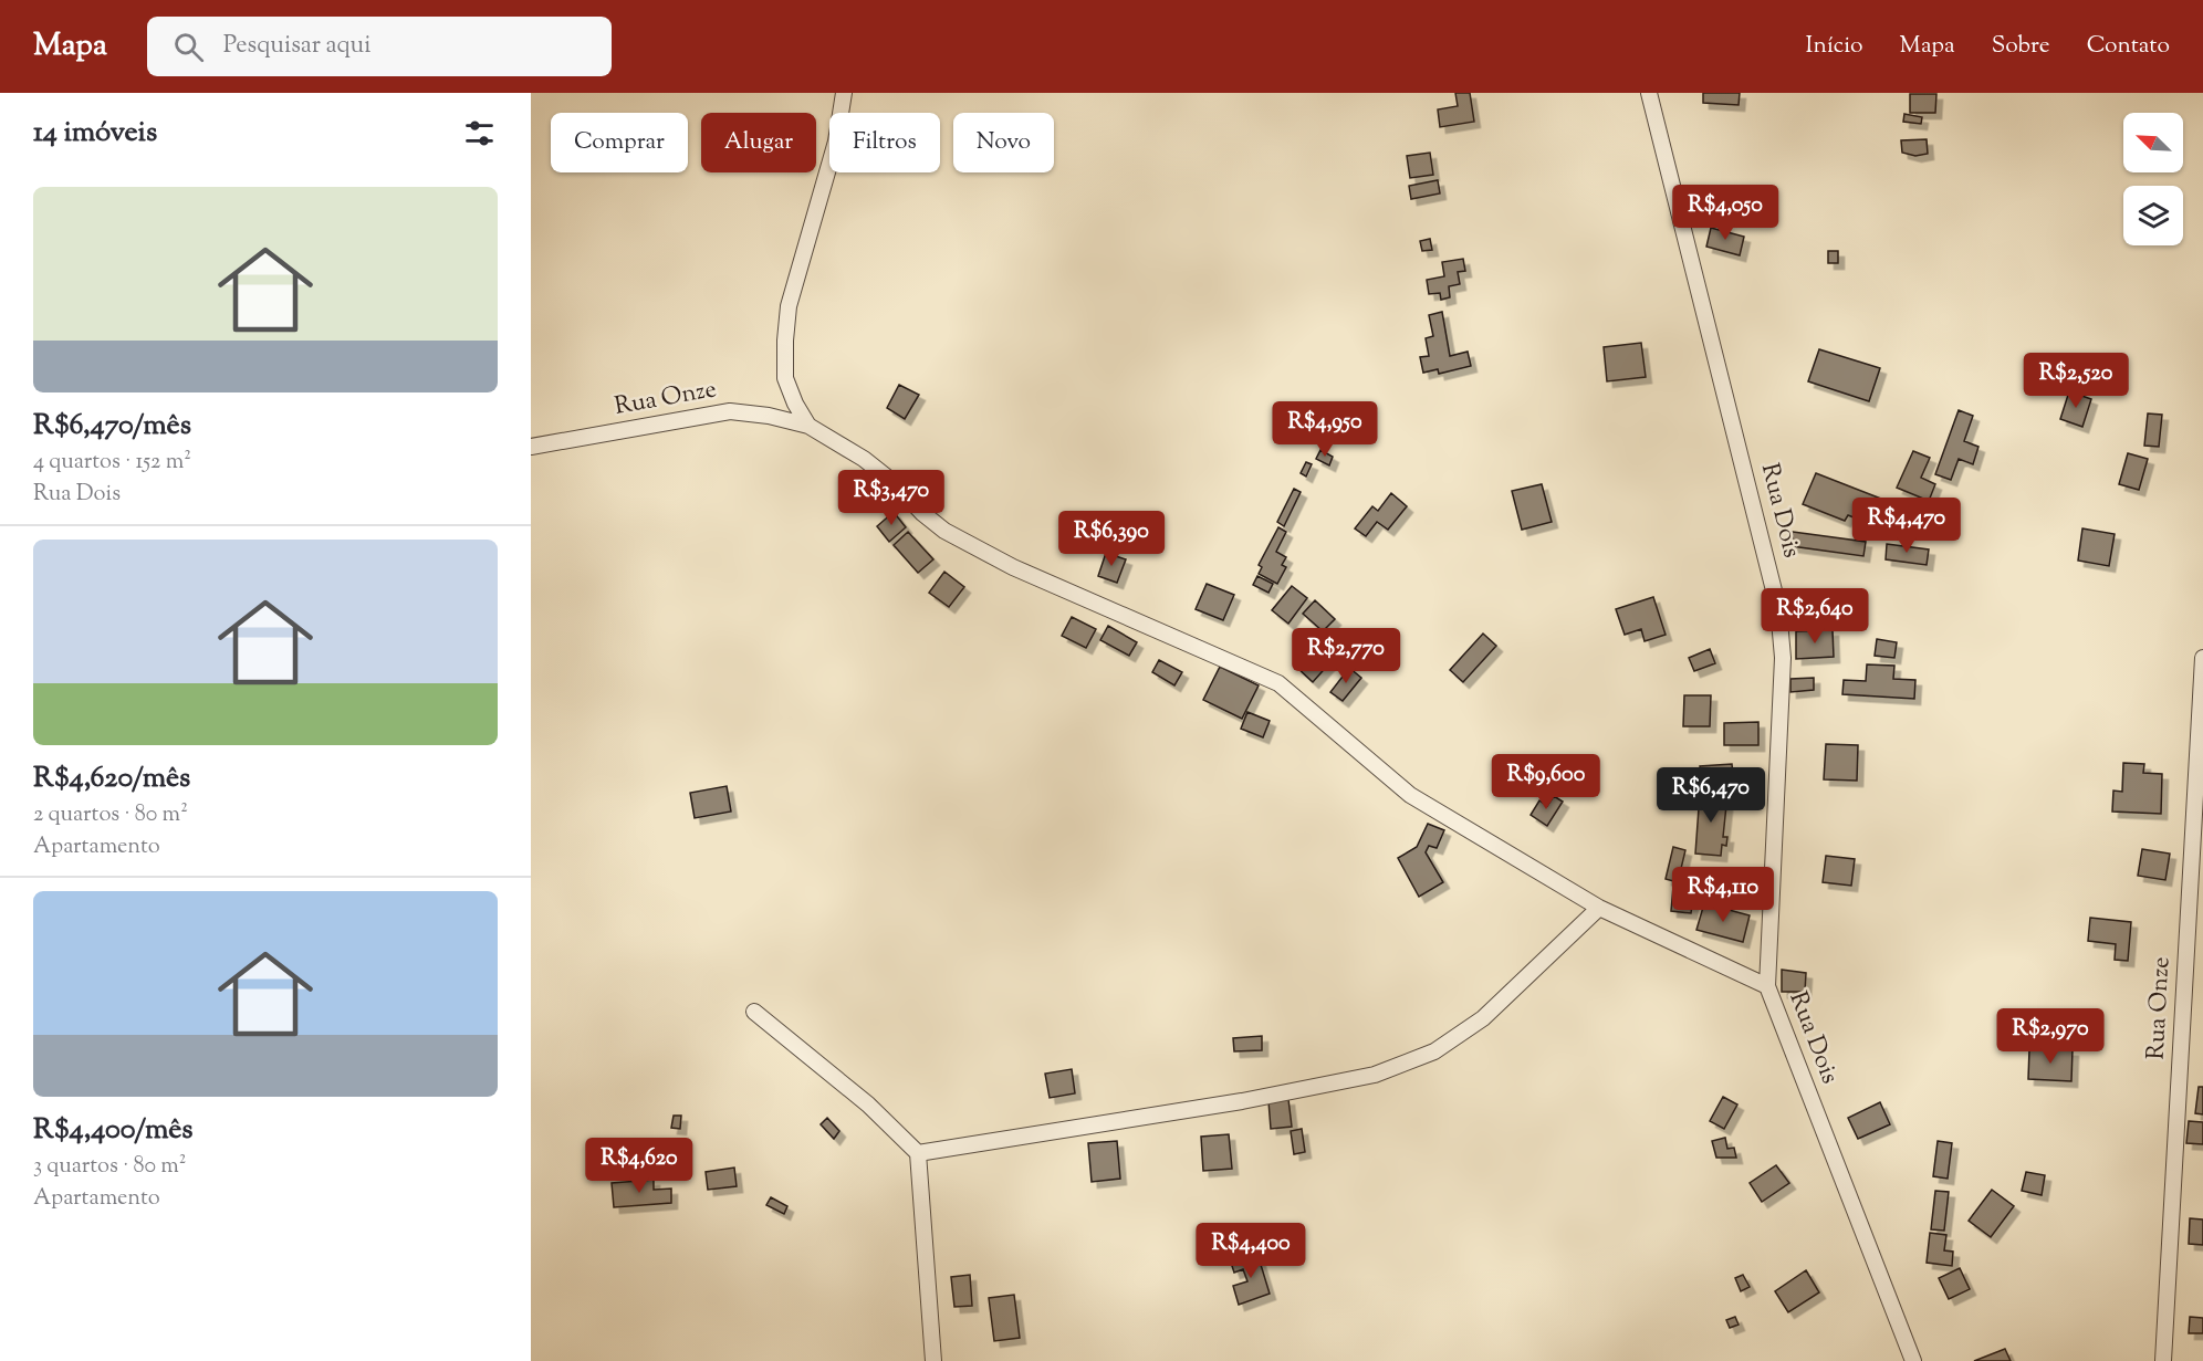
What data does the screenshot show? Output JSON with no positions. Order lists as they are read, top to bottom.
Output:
{
  "streets": {
    "street": ["Rua Onze", "Rua Dois"]
  },
  "north": "top left",
  "page": {
    "header": "Mapa",
    "search": "Pesquisar aqui",
    "nav": [
      "Início",
      "Mapa",
      "Sobre",
      "Contato"
    ],
    "heading": "14 imóveis",
    "chip": [
      "Comprar",
      "Alugar",
      "Filtros",
      "Novo"
    ],
    "list": [
      {
        "name": "R$6,470/mês",
        "note": "4 quartos · 152 m² · Rua Dois"
      },
      {
        "name": "R$4,620/mês",
        "note": "2 quartos · 80 m² · Apartamento"
      },
      {
        "name": "R$4,400/mês",
        "note": "3 quartos · 80 m² · Apartamento"
      }
    ],
    "price": [
      "R$4,050",
      "R$2,520",
      "R$4,950",
      "R$3,470",
      "R$4,470",
      "R$6,390",
      "R$2,640",
      "R$2,770",
      "R$9,600",
      "R$6,470",
      "R$4,110",
      "R$2,970",
      "R$4,620",
      "R$4,400"
    ]
  }
}
